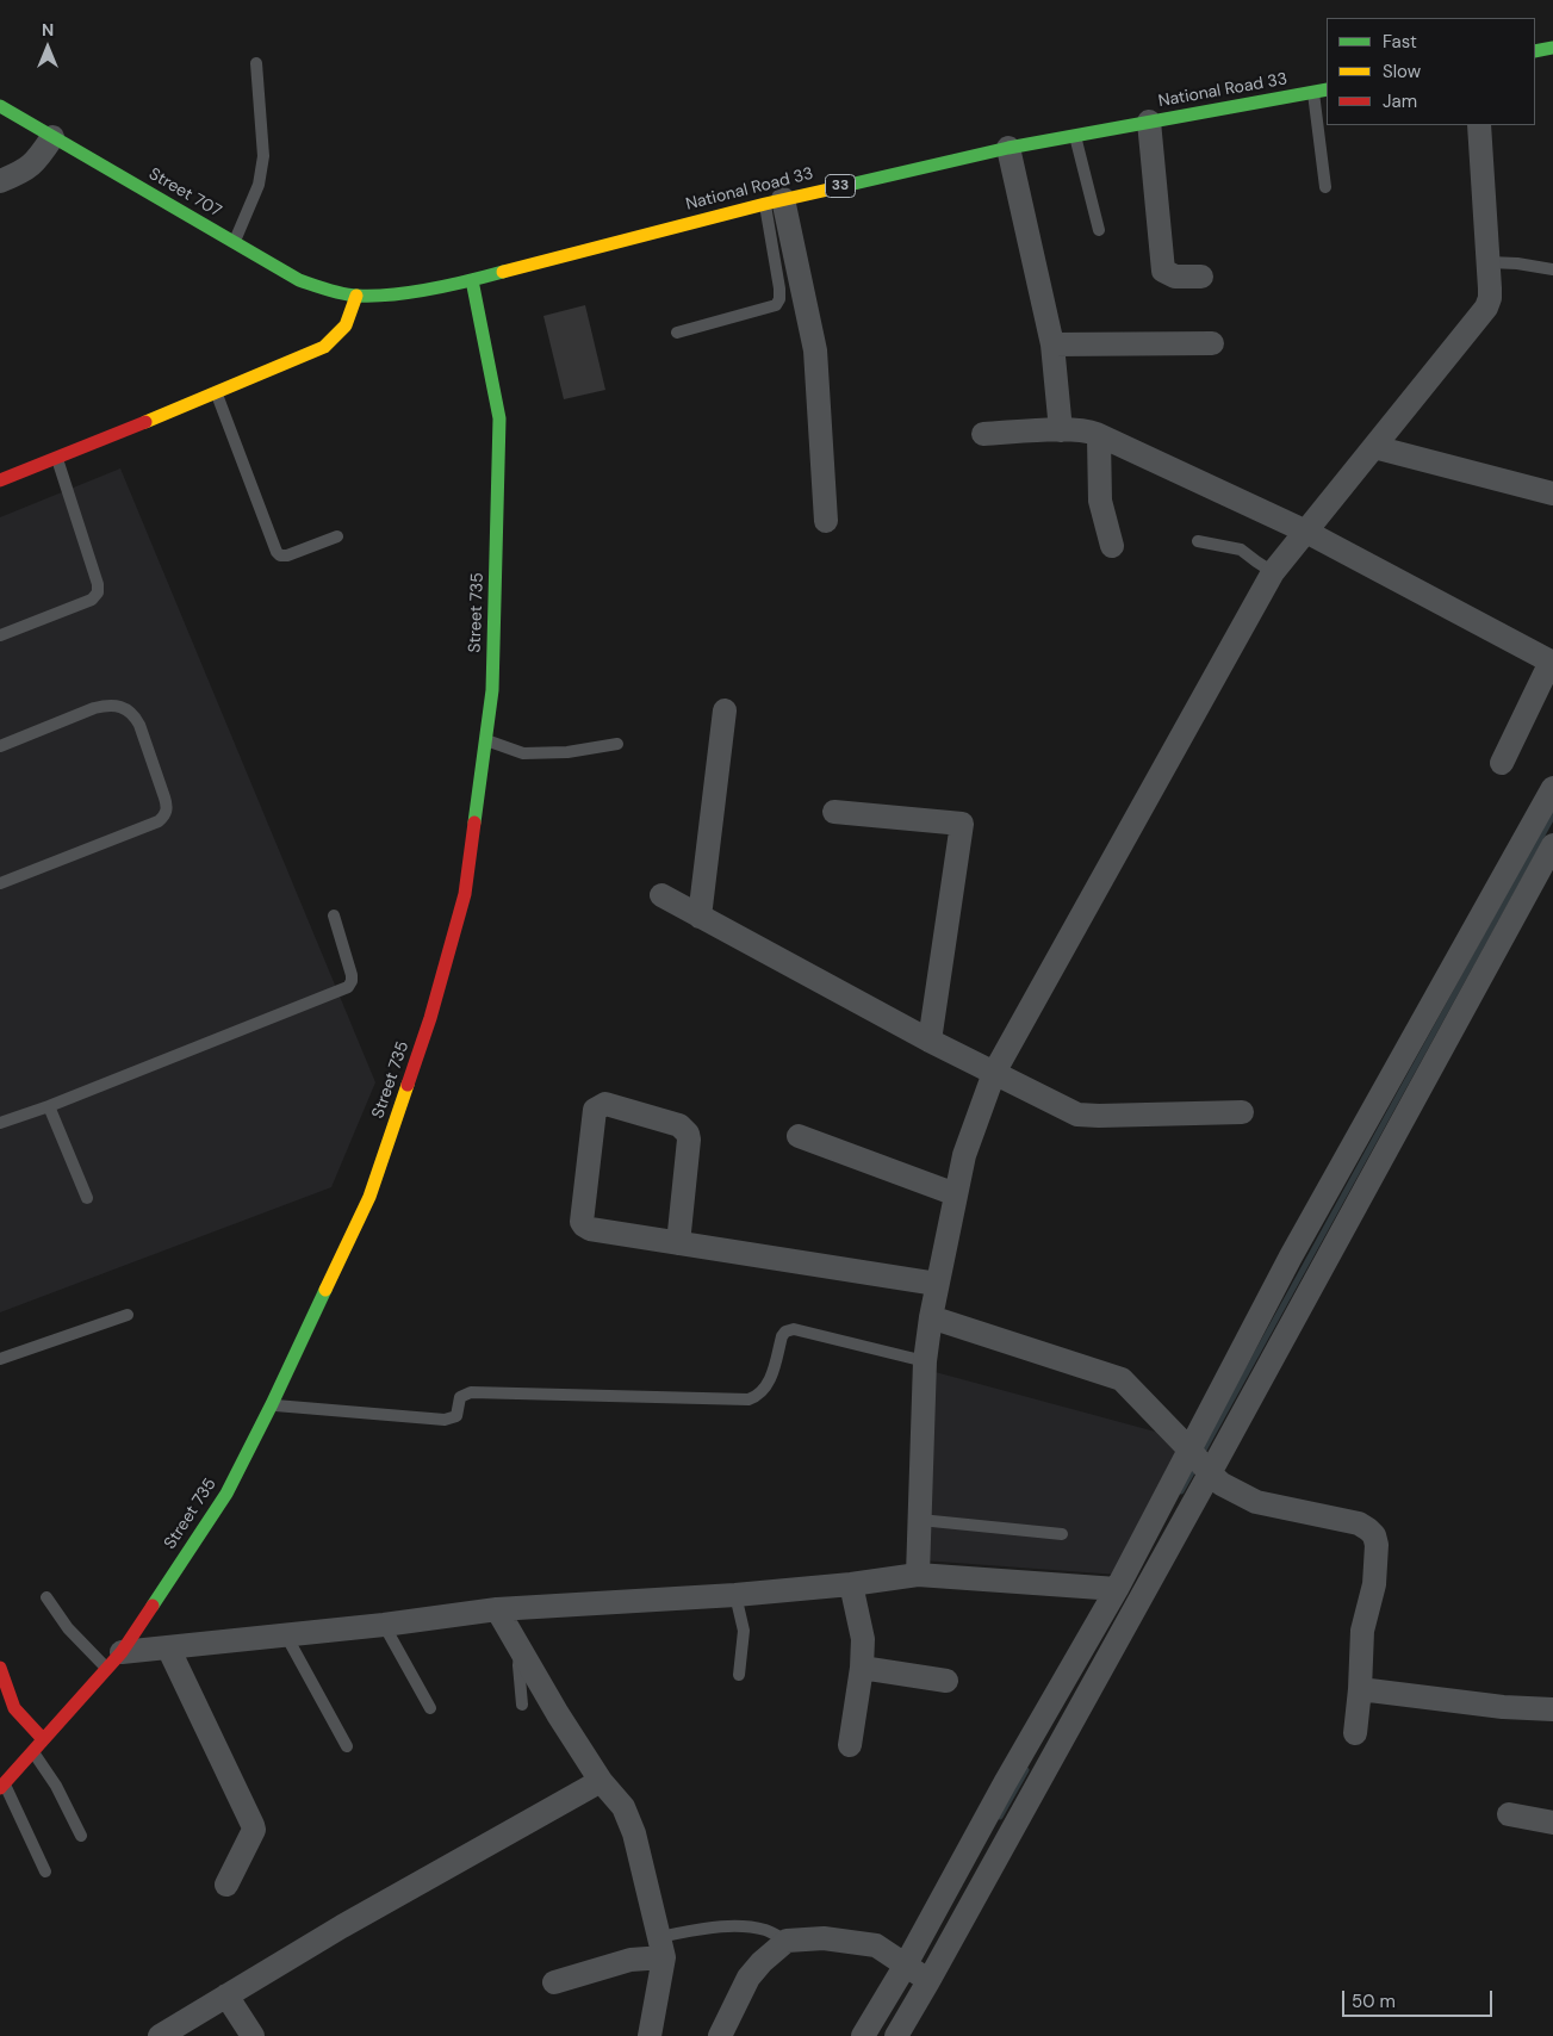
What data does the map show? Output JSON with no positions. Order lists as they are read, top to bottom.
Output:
{
  "streets": {
    "street": [
      "National Road 33",
      "33",
      "Street 707",
      "Street 735"
    ]
  },
  "crossings": [
    ["National Road 33", "Street 707"],
    ["National Road 33", "Street 735"]
  ],
  "legend": ["Fast", "Slow", "Jam"],
  "scale_bar": "50 m",
  "north": "top"
}
